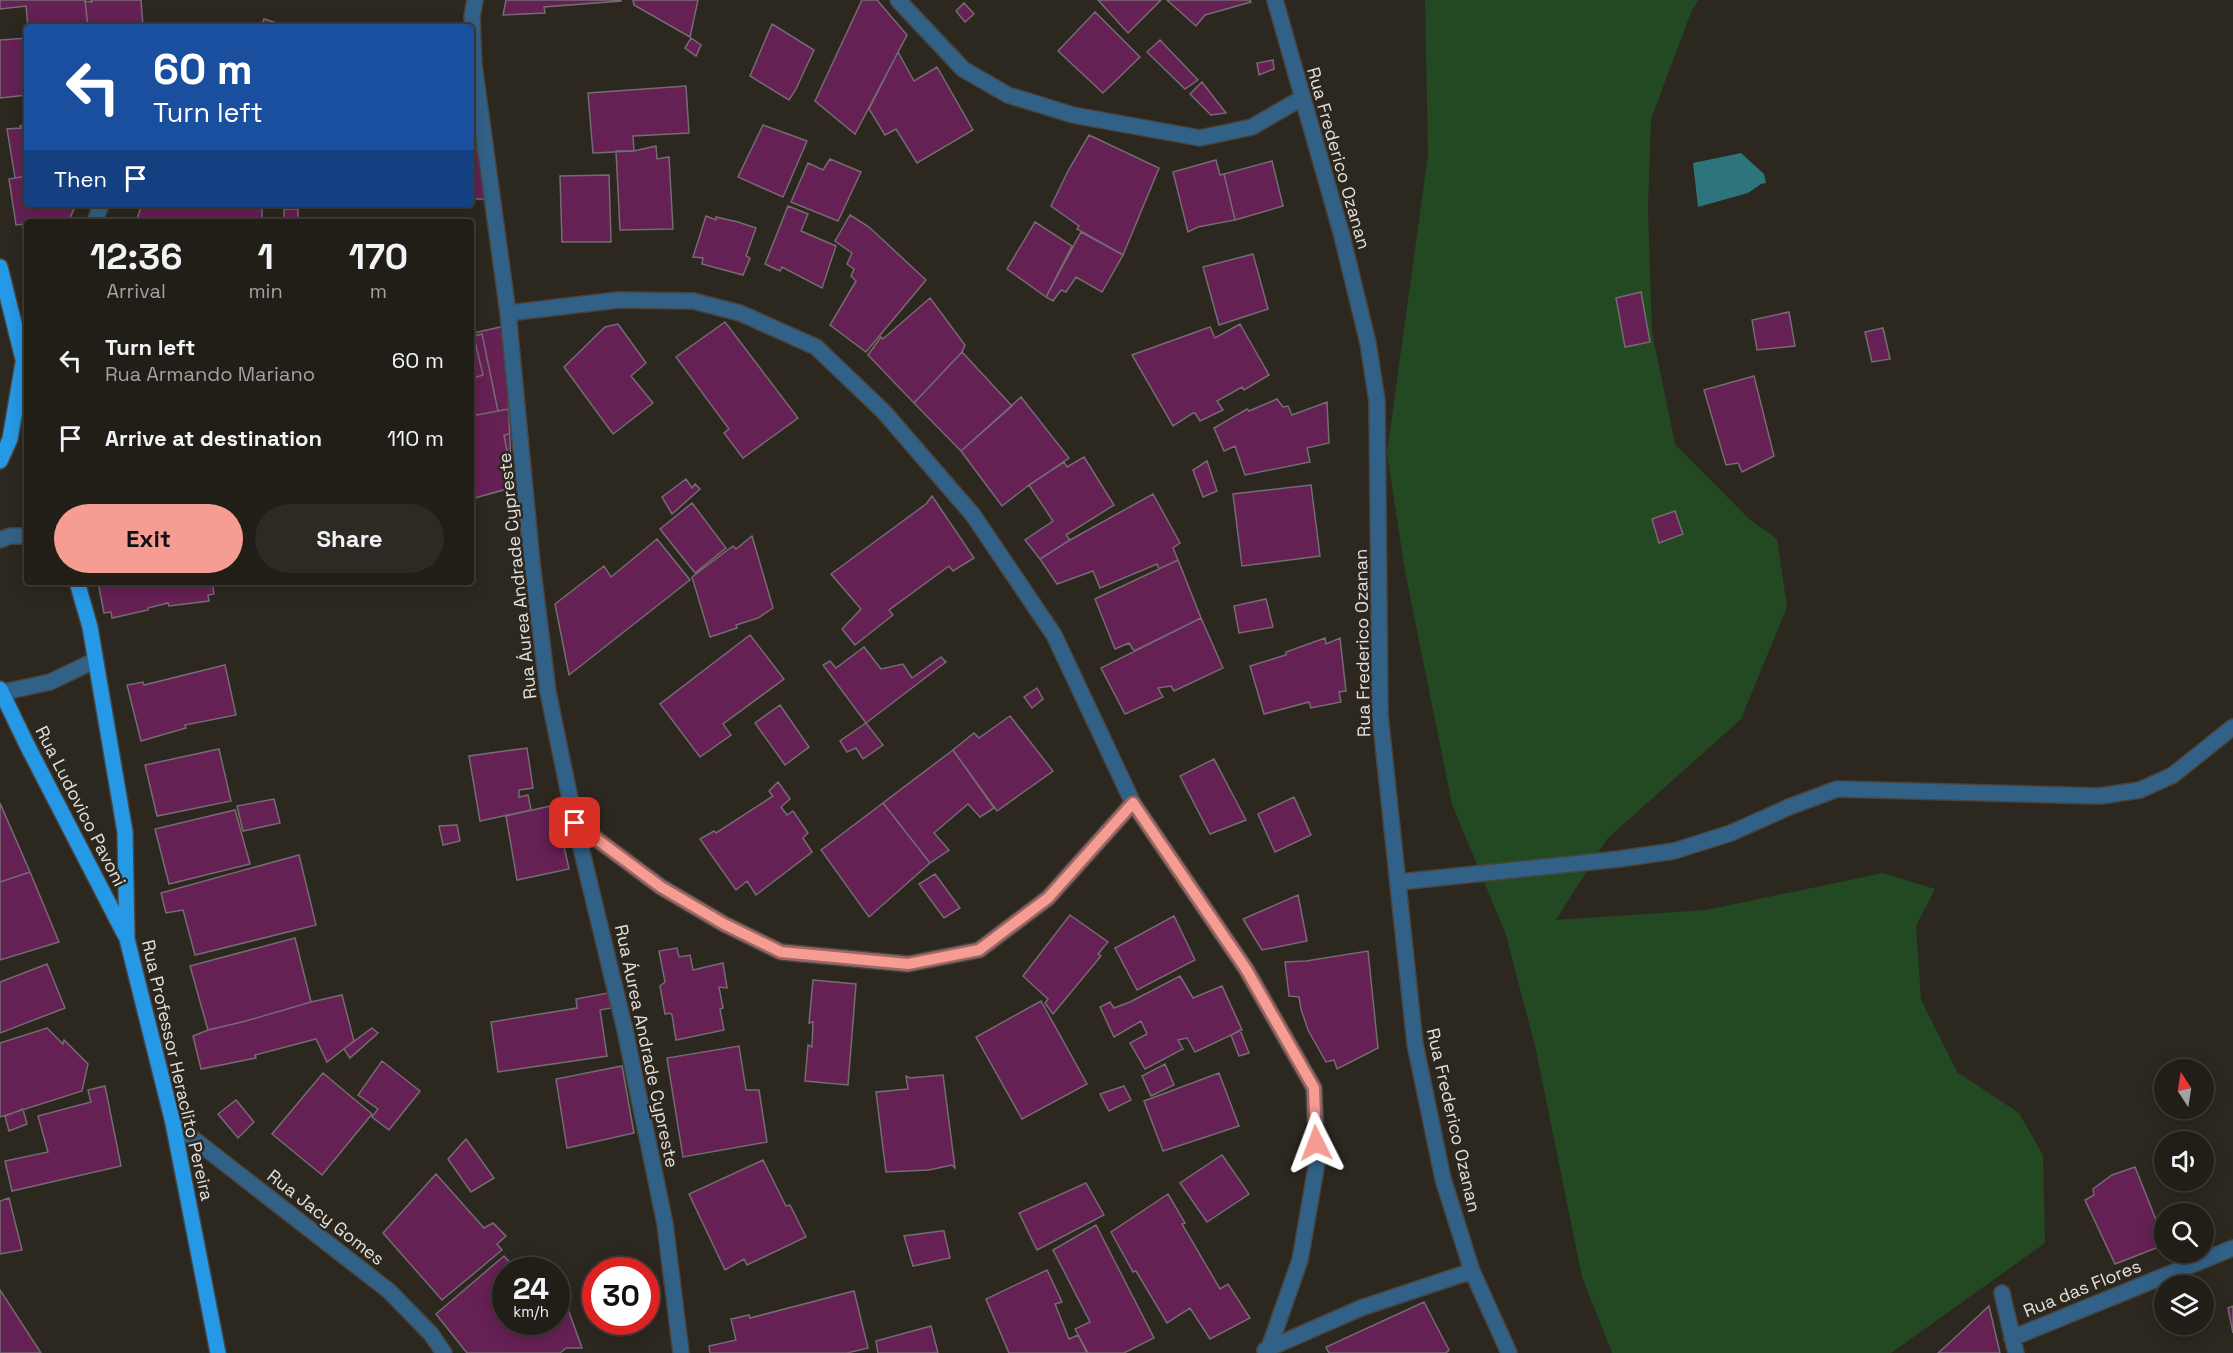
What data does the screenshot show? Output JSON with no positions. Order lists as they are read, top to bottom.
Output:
{
  "streets": {
    "main road": ["Rua Ludovico Pavoni", "Rua Professor Heraclito Pereira"],
    "street": [
      "Rua Frederico Ozanan",
      "Rua Áurea Andrade Cypreste",
      "Rua Jacy Gomes",
      "Rua das Flores"
    ]
  },
  "crossings": [
    ["Rua Ludovico Pavoni", "Rua Professor Heraclito Pereira"],
    ["Rua Professor Heraclito Pereira", "Rua Jacy Gomes"]
  ],
  "north": "top",
  "page": {
    "turn": ["60 m", "Turn left"],
    "then": "Then",
    "eta": [
      "12:36",
      "Arrival",
      "1",
      "min",
      "170",
      "m"
    ],
    "list": [
      {
        "name": "Turn left",
        "note": "Rua Armando Mariano",
        "value": "60 m"
      },
      {
        "name": "Arrive at destination",
        "value": "110 m"
      }
    ],
    "buttons": ["Exit", "Share"],
    "speed": "24 km/h",
    "limit": "30"
  }
}
